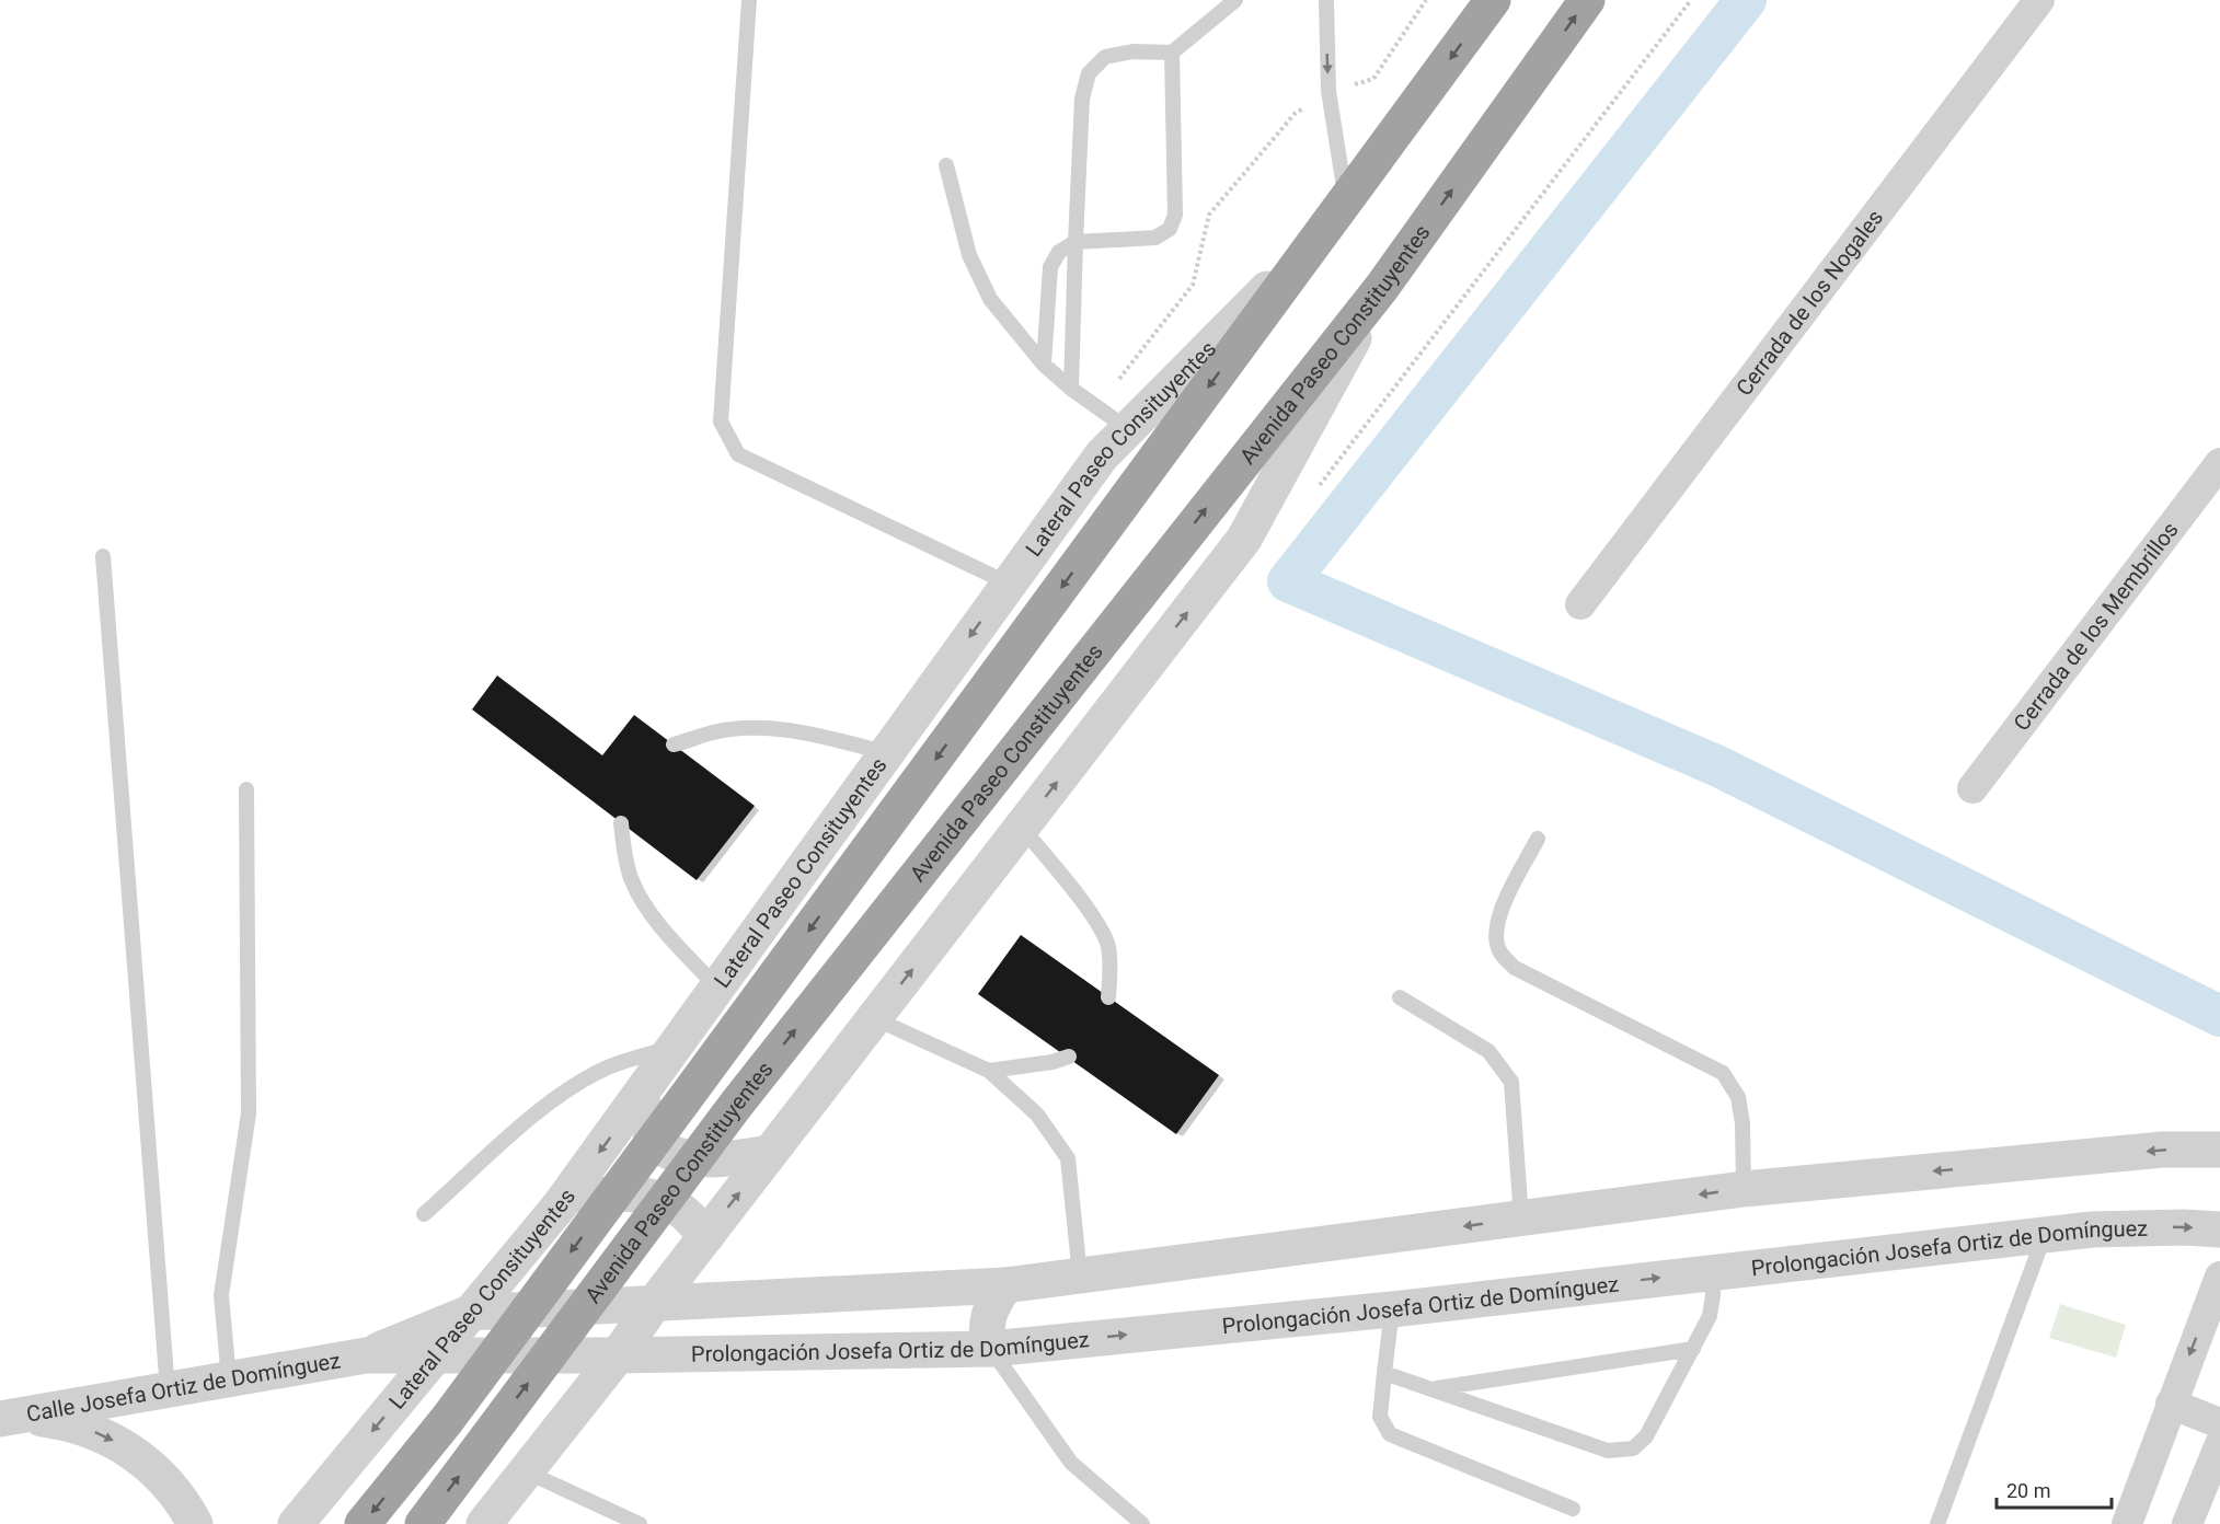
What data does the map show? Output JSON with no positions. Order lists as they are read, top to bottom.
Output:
{
  "streets": {
    "highway": ["Avenida Paseo Constituyentes"],
    "street": [
      "Cerrada de los Nogales",
      "Lateral Paseo Consituyentes",
      "Cerrada de los Membrillos",
      "Prolongación Josefa Ortiz de Domínguez",
      "Calle Josefa Ortiz de Domínguez"
    ]
  },
  "crossings": [
    ["Avenida Paseo Constituyentes", "Lateral Paseo Consituyentes"],
    ["Lateral Paseo Consituyentes", "Calle Josefa Ortiz de Domínguez"],
    ["Prolongación Josefa Ortiz de Domínguez", "Calle Josefa Ortiz de Domínguez"]
  ],
  "scale_bar": "20 m"
}
